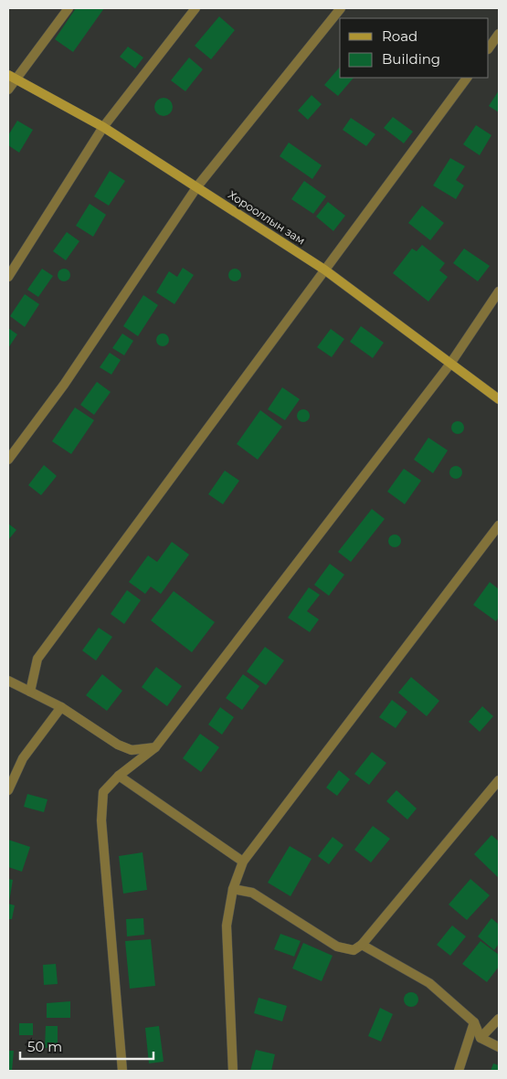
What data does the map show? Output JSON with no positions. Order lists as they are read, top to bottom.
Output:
{
  "streets": {
    "street": ["Хорооллын зам"]
  },
  "legend": ["Road", "Building"],
  "scale_bar": "50 m"
}
